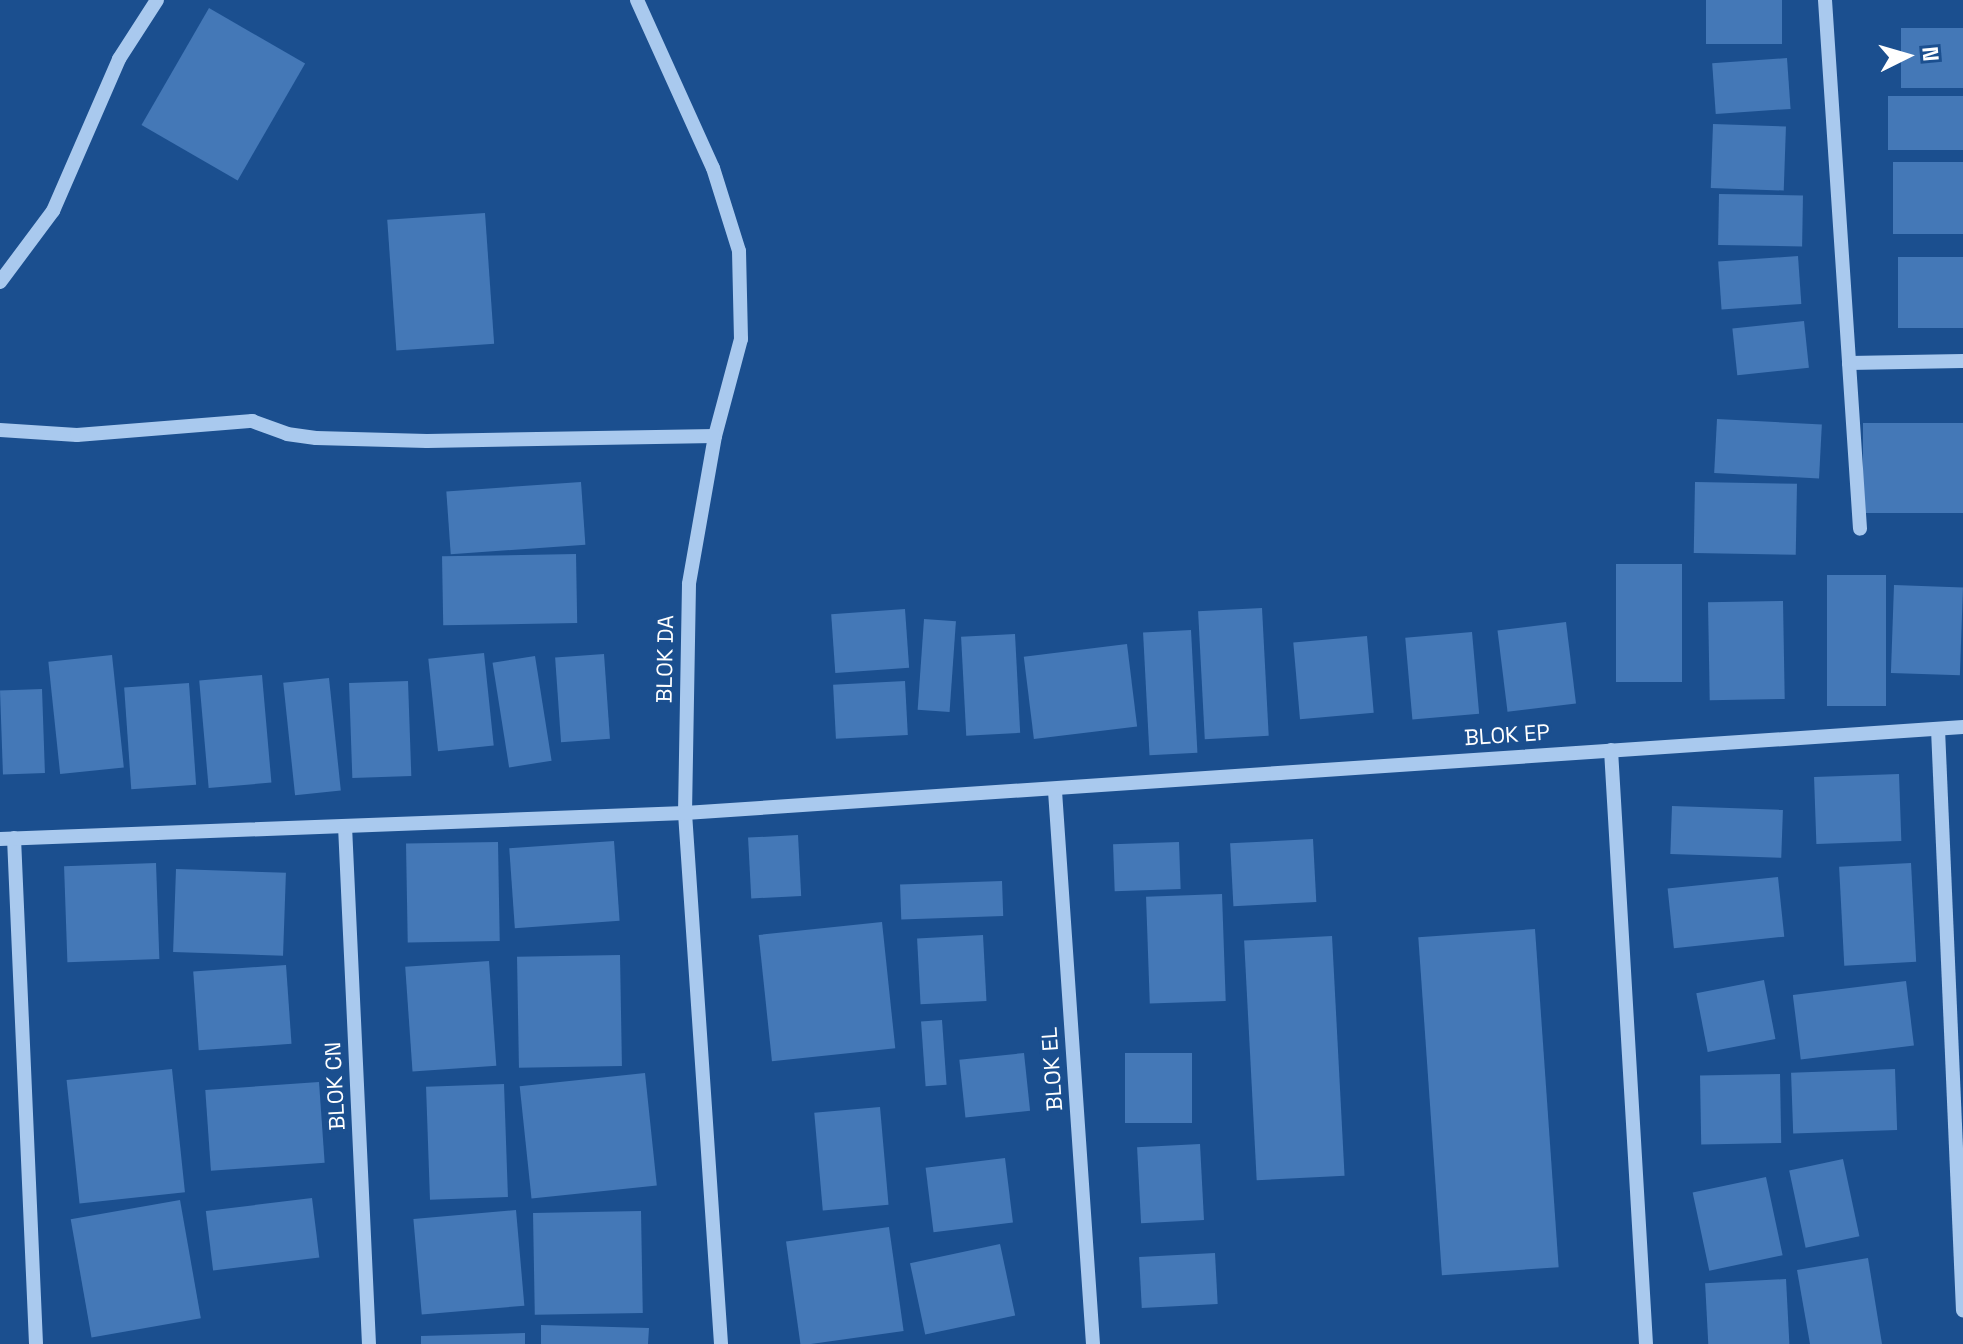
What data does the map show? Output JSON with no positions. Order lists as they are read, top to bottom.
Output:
{
  "streets": {
    "street": [
      "BLOK DA",
      "BLOK EP",
      "BLOK EL",
      "BLOK CN"
    ]
  },
  "crossings": [
    ["BLOK DA", "BLOK EP"],
    ["BLOK EP", "BLOK EL"],
    ["BLOK EP", "BLOK CN"]
  ],
  "north": "right"
}
